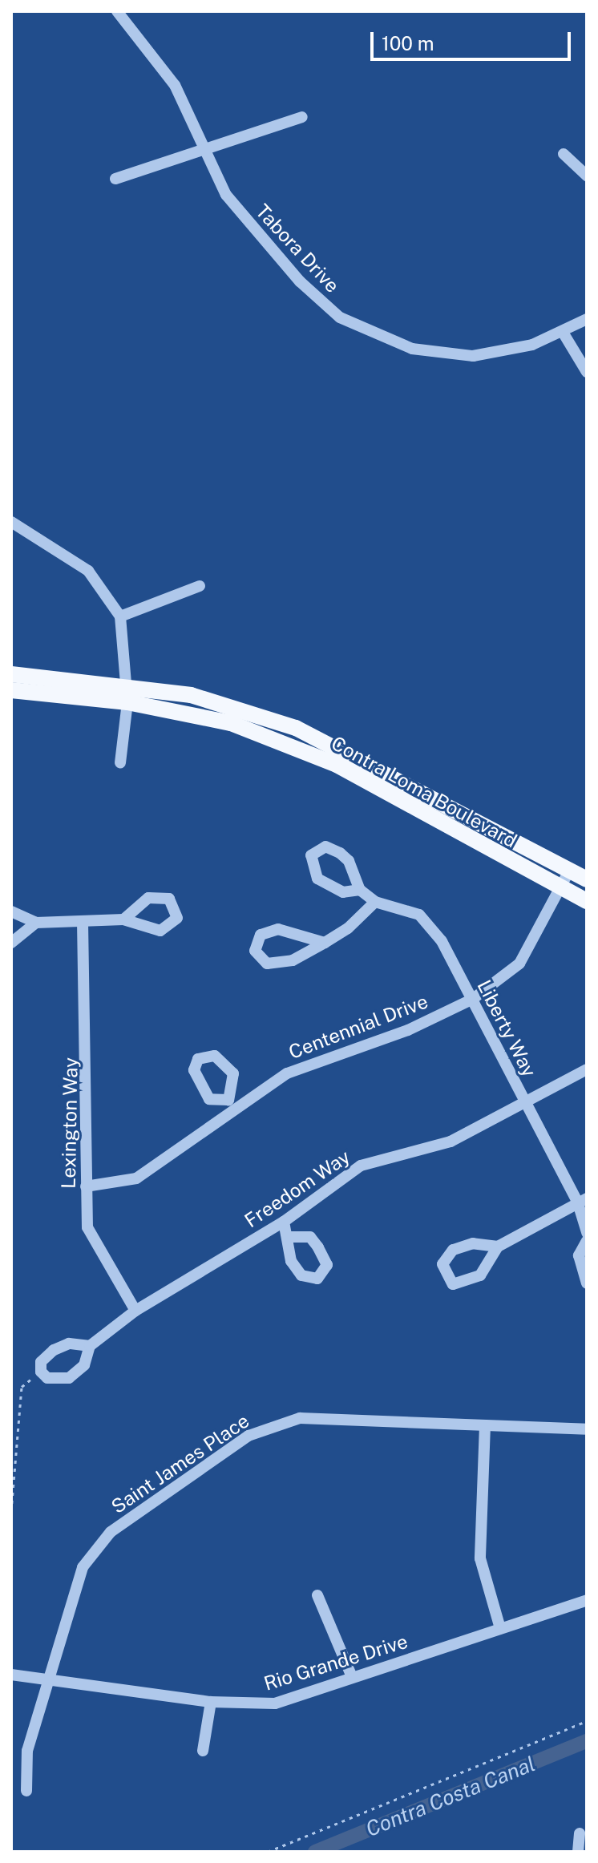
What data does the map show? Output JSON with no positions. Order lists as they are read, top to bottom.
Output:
{
  "streets": {
    "main road": ["Contra Loma Boulevard"],
    "street": [
      "Tabora Drive",
      "Centennial Drive",
      "Liberty Way",
      "Lexington Way",
      "Freedom Way",
      "Saint James Place",
      "Rio Grande Drive"
    ]
  },
  "crossings": [
    ["Contra Loma Boulevard", "Centennial Drive"],
    ["Centennial Drive", "Liberty Way"],
    ["Centennial Drive", "Lexington Way"],
    ["Liberty Way", "Freedom Way"],
    ["Lexington Way", "Freedom Way"],
    ["Saint James Place", "Rio Grande Drive"]
  ],
  "water": ["Contra Costa Canal"],
  "scale_bar": "100 m"
}
